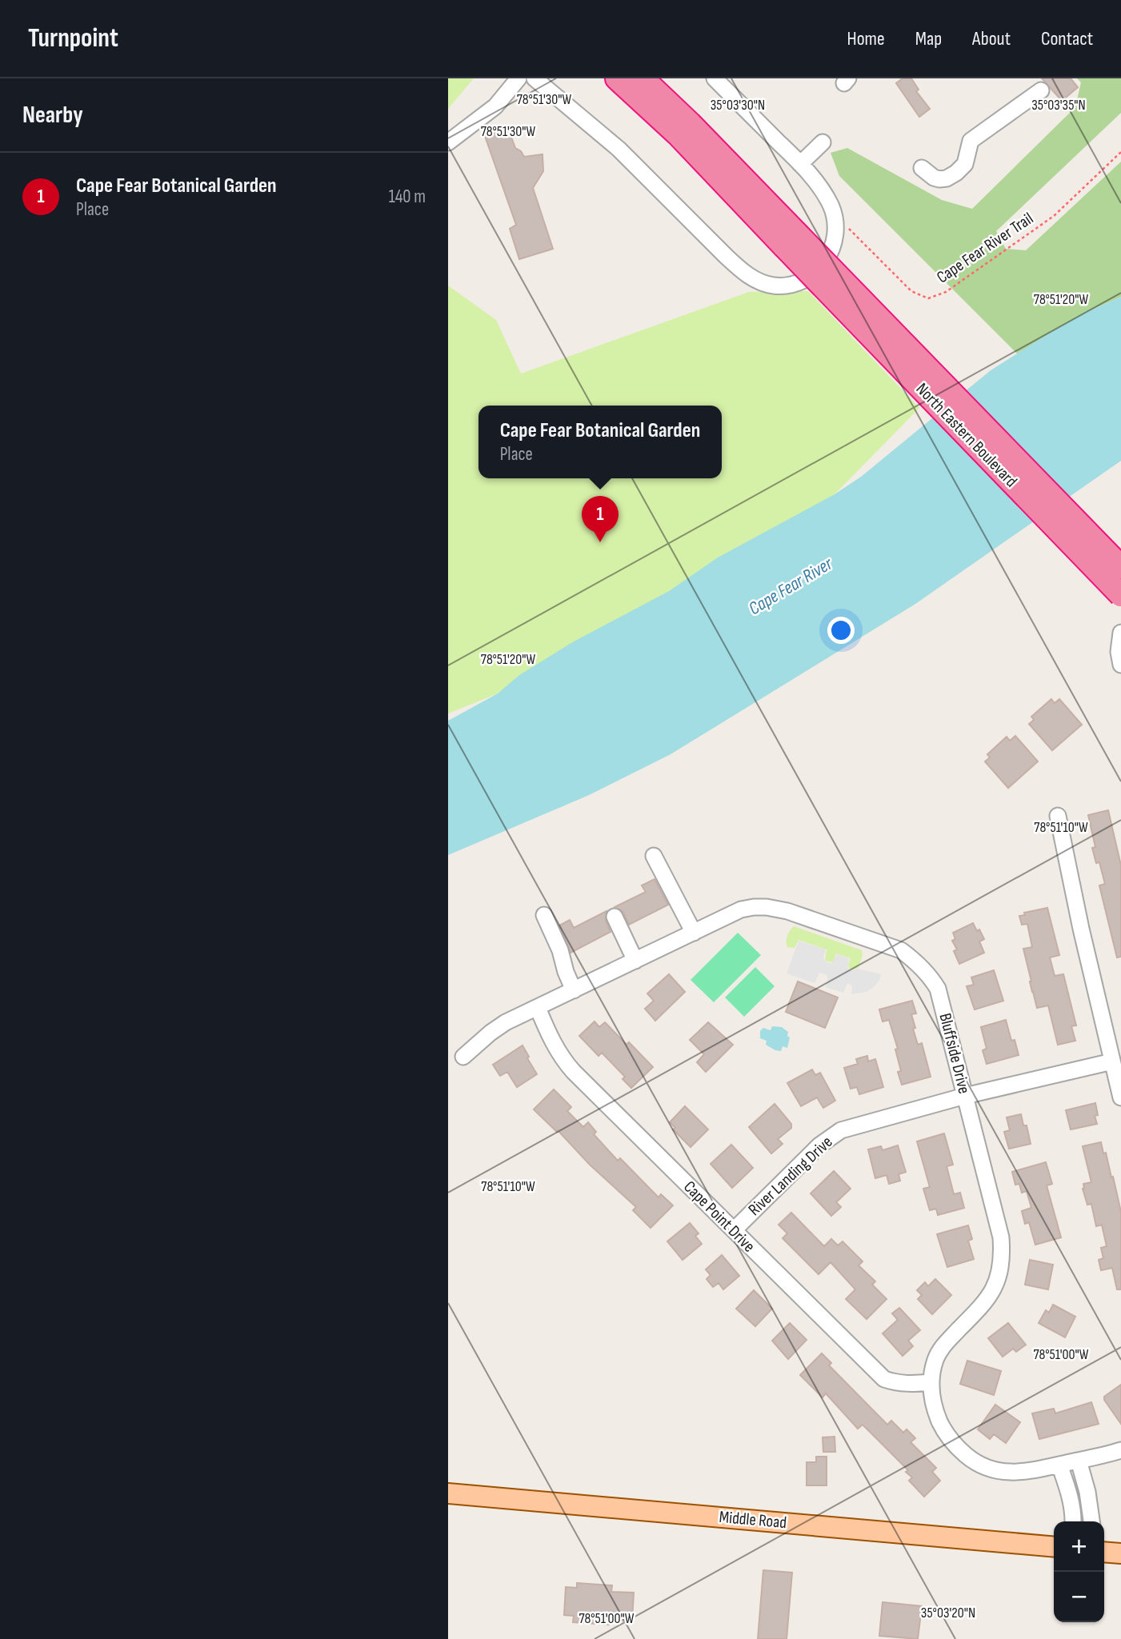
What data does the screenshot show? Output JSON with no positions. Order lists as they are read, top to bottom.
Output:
{
  "streets": {
    "highway": ["North Eastern Boulevard"],
    "main road": ["Middle Road"],
    "street": ["Bluffside Drive", "River Landing Drive", "Cape Point Drive"],
    "path": ["Cape Fear River Trail"]
  },
  "crossings": [
    ["Bluffside Drive", "River Landing Drive"],
    ["Bluffside Drive", "Cape Point Drive"],
    ["River Landing Drive", "Cape Point Drive"]
  ],
  "water": ["Cape Fear River"],
  "page": {
    "header": "Turnpoint",
    "nav": [
      "Home",
      "Map",
      "About",
      "Contact"
    ],
    "heading": "Nearby",
    "list": [
      {
        "mark": "1",
        "name": "Cape Fear Botanical Garden",
        "note": "Place",
        "value": "140 m"
      }
    ],
    "popup": ["Cape Fear Botanical Garden", "Place"],
    "pins": "1",
    "map_buttons": ["+", "−"]
  },
  "coordinates": [
    "78°51'30\"W",
    "35°03'30\"N",
    "35°03'35\"N",
    "78°51'20\"W",
    "78°51'10\"W",
    "78°51'00\"W",
    "35°03'20\"N"
  ]
}
